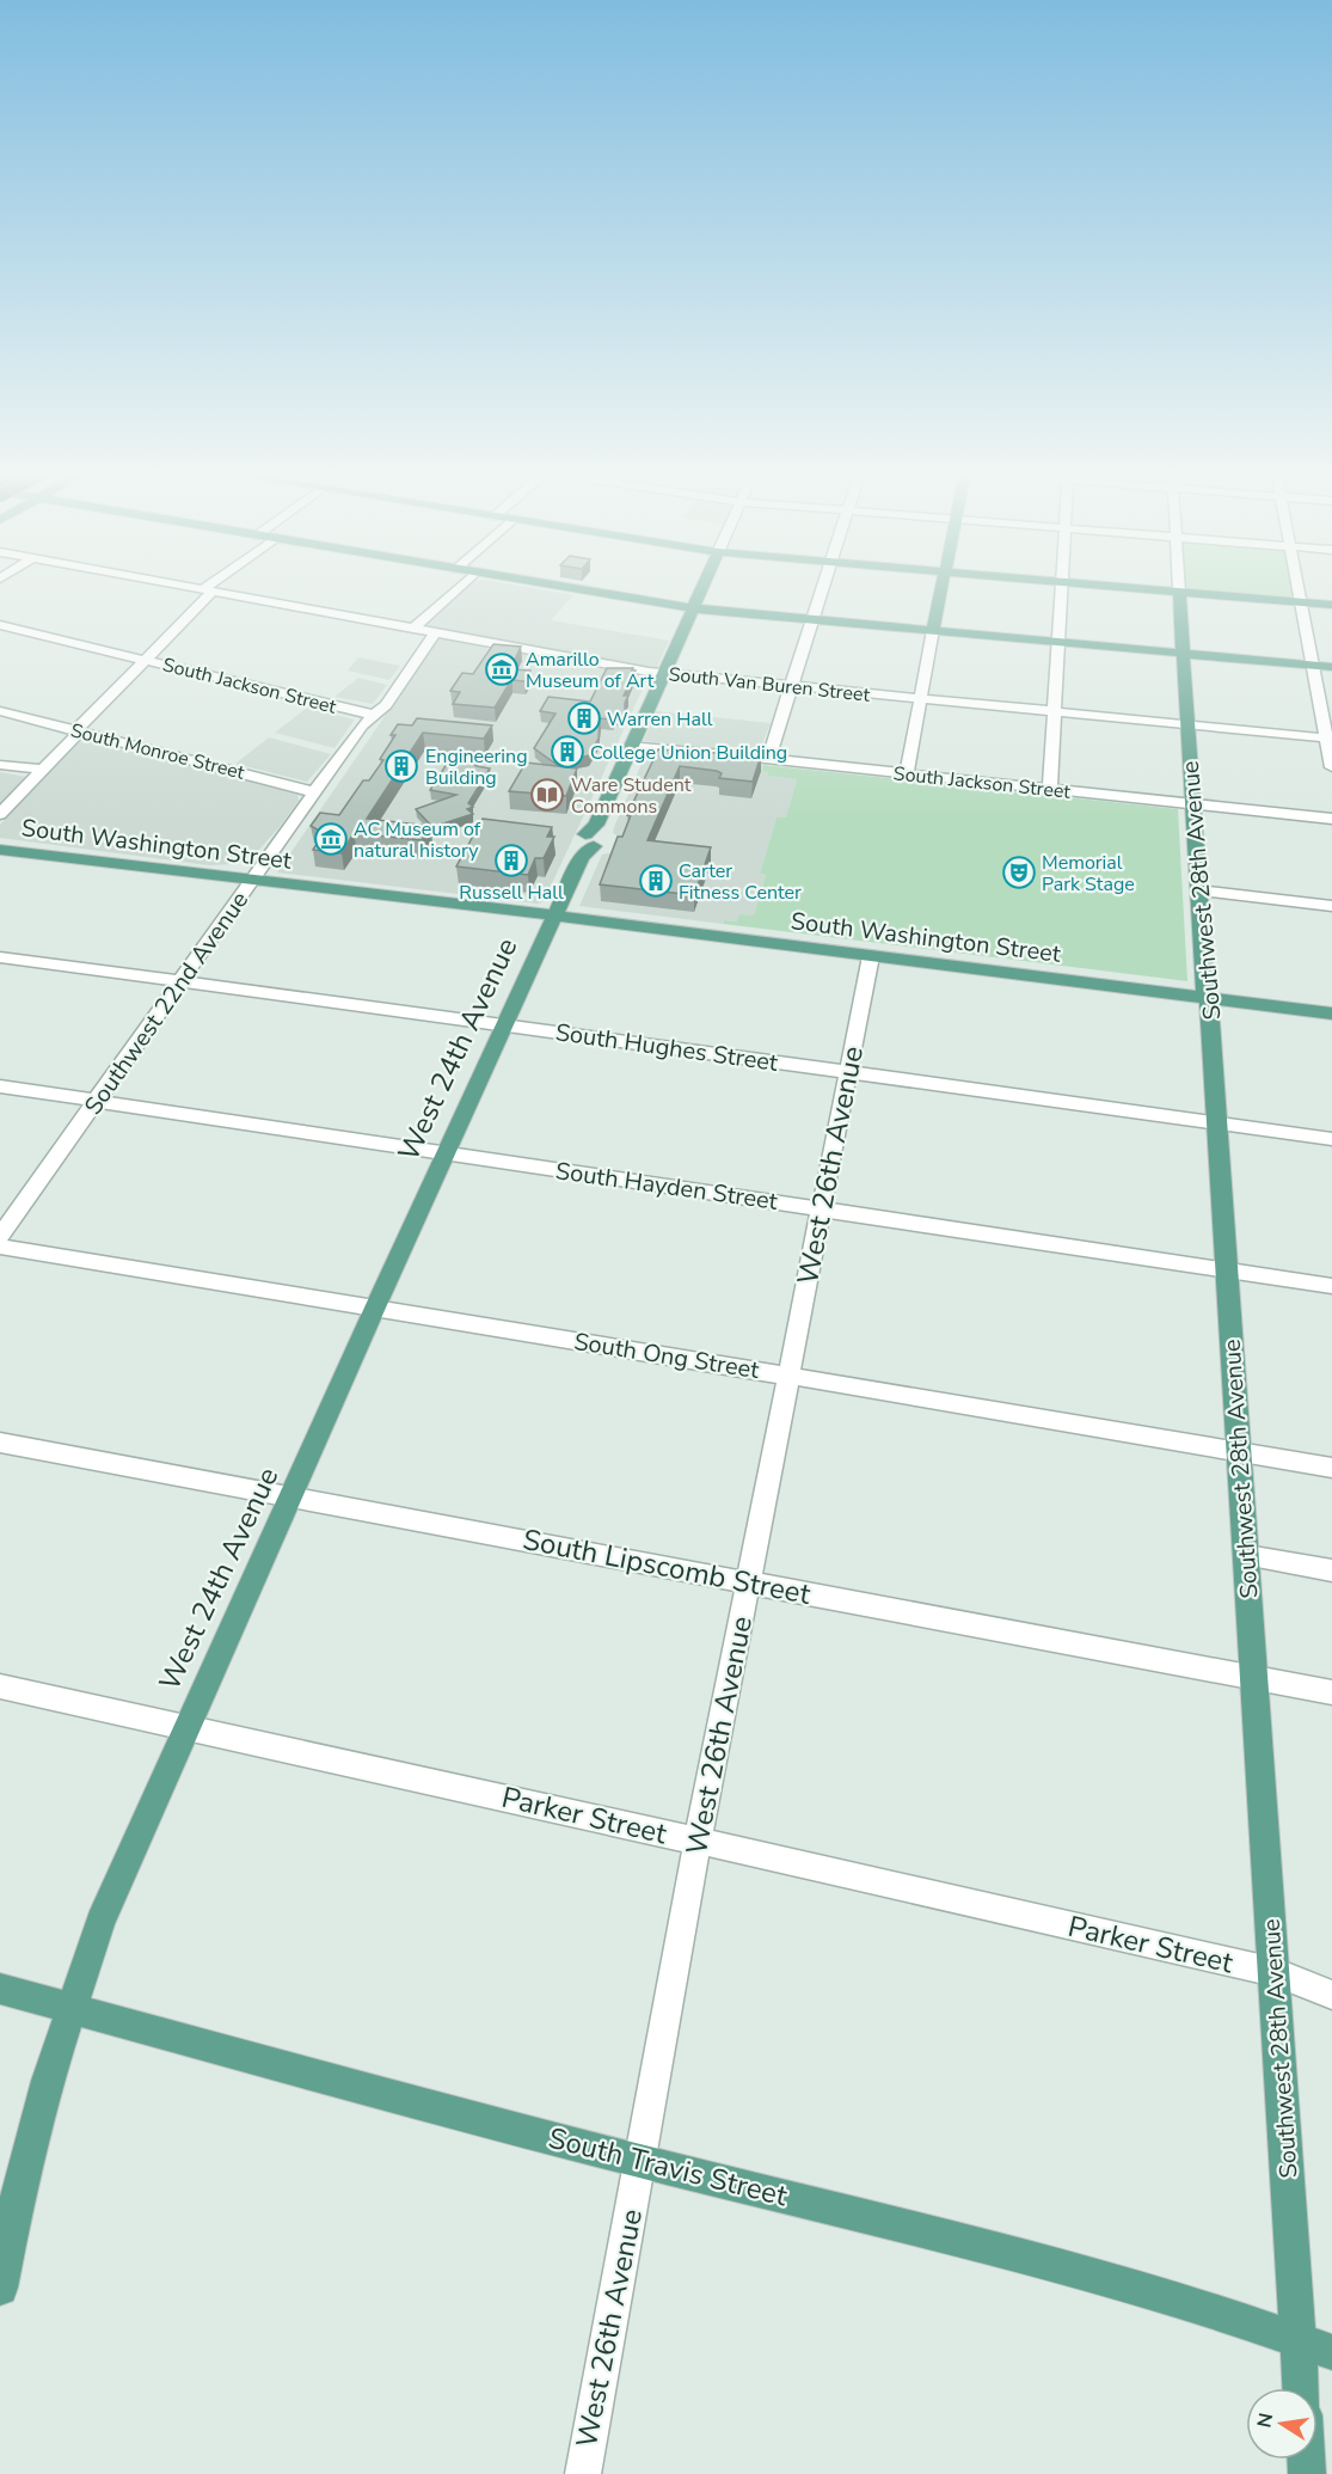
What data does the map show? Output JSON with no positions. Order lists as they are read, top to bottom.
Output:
{
  "streets": {
    "main road": [
      "South Washington Street",
      "Southwest 28th Avenue",
      "West 24th Avenue",
      "South Travis Street"
    ],
    "street": [
      "South Van Buren Street",
      "South Jackson Street",
      "South Monroe Street",
      "Southwest 22nd Avenue",
      "South Hughes Street",
      "West 26th Avenue",
      "South Hayden Street",
      "South Ong Street",
      "South Lipscomb Street",
      "Parker Street"
    ]
  },
  "crossings": [
    ["South Van Buren Street", "Southwest 28th Avenue"],
    ["South Van Buren Street", "Southwest 22nd Avenue"],
    ["South Van Buren Street", "West 24th Avenue"],
    ["South Jackson Street", "Southwest 28th Avenue"],
    ["South Jackson Street", "Southwest 22nd Avenue"],
    ["South Jackson Street", "West 24th Avenue"],
    ["South Monroe Street", "Southwest 22nd Avenue"],
    ["South Washington Street", "Southwest 28th Avenue"],
    ["South Washington Street", "Southwest 22nd Avenue"],
    ["South Washington Street", "West 24th Avenue"],
    ["South Washington Street", "West 26th Avenue"],
    ["Southwest 28th Avenue", "South Hughes Street"],
    ["Southwest 28th Avenue", "South Hayden Street"],
    ["Southwest 28th Avenue", "South Ong Street"],
    ["Southwest 28th Avenue", "South Lipscomb Street"],
    ["Southwest 28th Avenue", "Parker Street"],
    ["Southwest 28th Avenue", "South Travis Street"],
    ["Southwest 22nd Avenue", "South Hughes Street"],
    ["Southwest 22nd Avenue", "South Hayden Street"],
    ["South Hughes Street", "West 24th Avenue"],
    ["South Hughes Street", "West 26th Avenue"],
    ["West 24th Avenue", "South Hayden Street"],
    ["West 24th Avenue", "South Ong Street"],
    ["West 24th Avenue", "South Lipscomb Street"],
    ["West 24th Avenue", "Parker Street"],
    ["West 24th Avenue", "South Travis Street"],
    ["West 26th Avenue", "South Hayden Street"],
    ["West 26th Avenue", "South Ong Street"],
    ["West 26th Avenue", "South Lipscomb Street"],
    ["West 26th Avenue", "Parker Street"],
    ["West 26th Avenue", "South Travis Street"]
  ],
  "places": {
    "museum": ["Amarillo Museum of Art", "AC Museum of natural history"],
    "building": [
      "Warren Hall",
      "College Union Building",
      "Engineering Building",
      "Russell Hall",
      "Carter Fitness Center"
    ],
    "library": ["Ware Student Commons"],
    "theatre": ["Memorial Park Stage"]
  },
  "north": "left"
}
